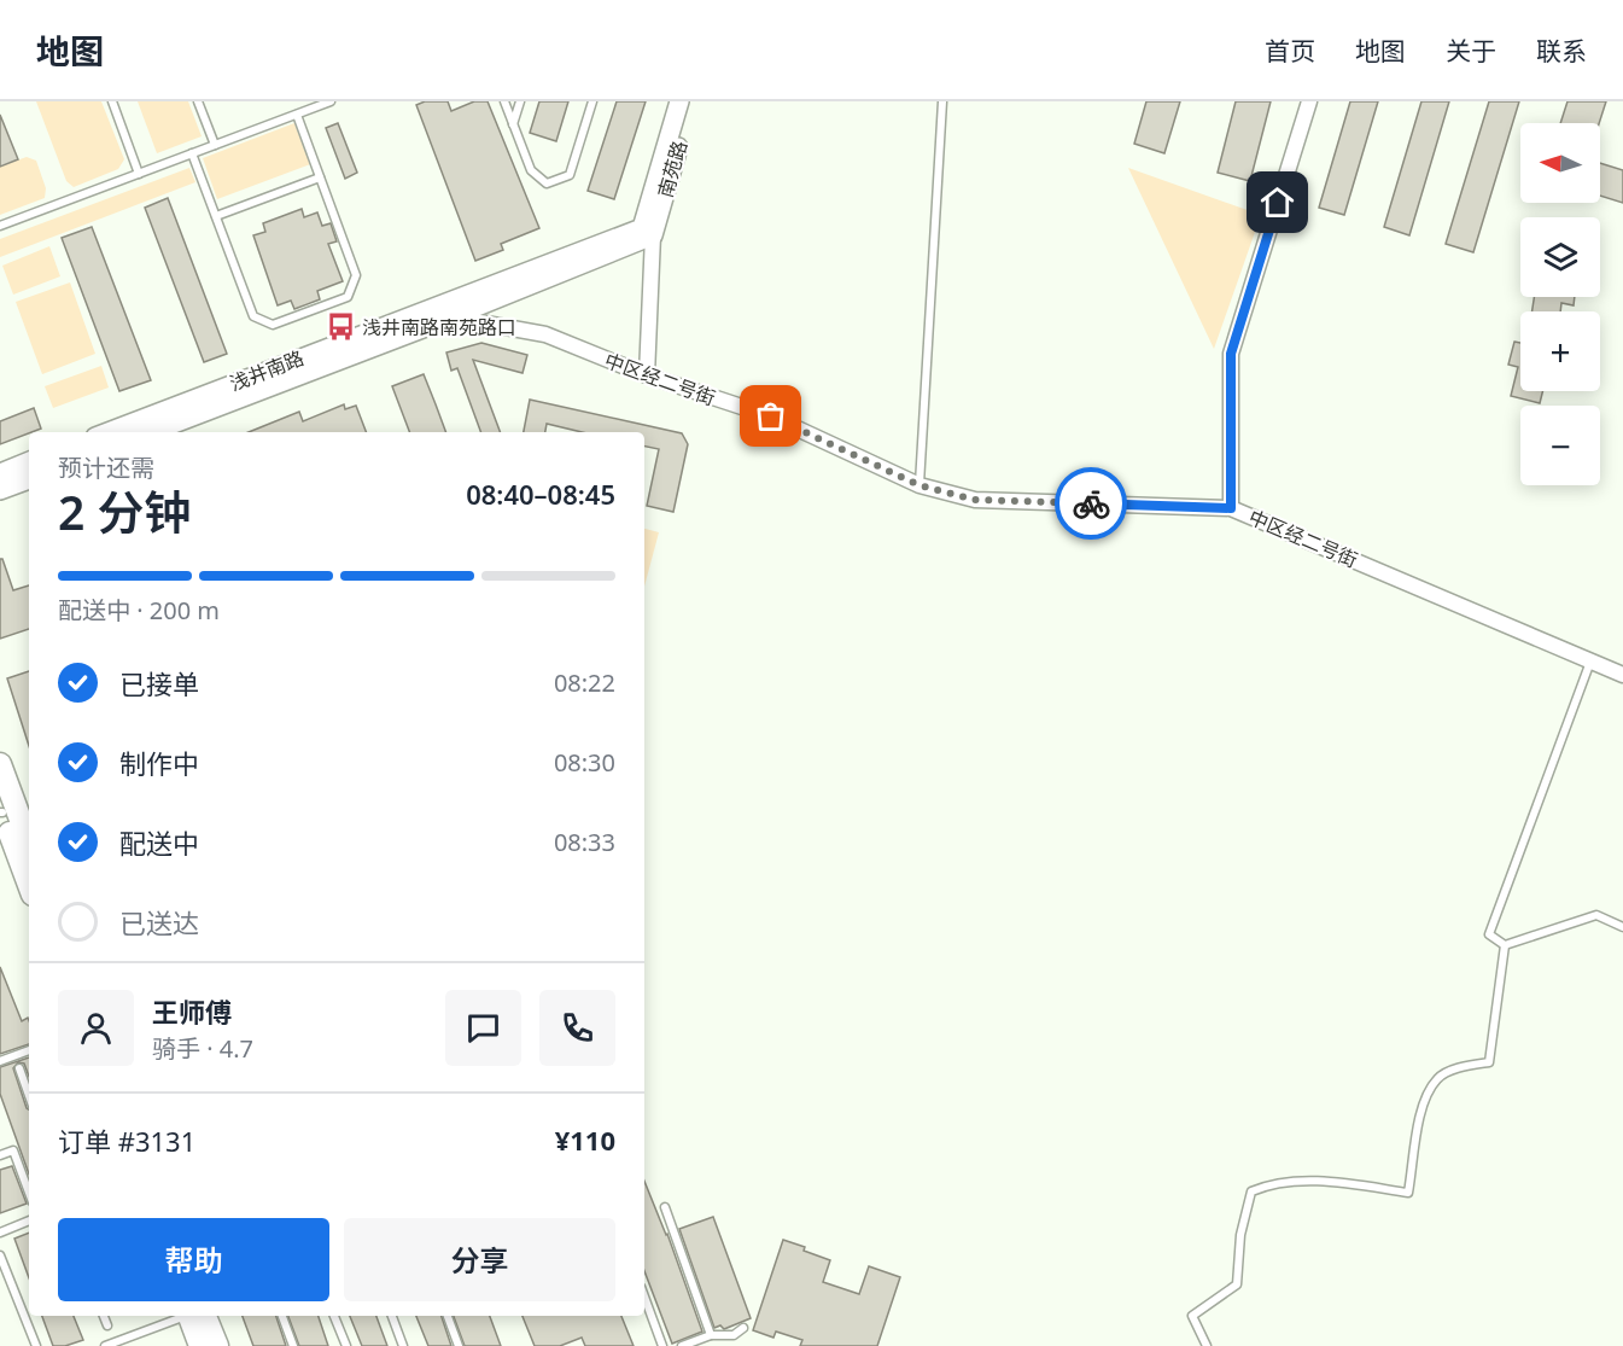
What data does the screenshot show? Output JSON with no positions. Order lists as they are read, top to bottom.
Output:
{
  "streets": {
    "street": ["南苑路", "浅井南路", "中区经二号街"]
  },
  "crossings": [
    ["南苑路", "浅井南路"],
    ["浅井南路", "中区经二号街"]
  ],
  "places": {
    "bus stop": ["浅井南路南苑路口"]
  },
  "north": "left",
  "page": {
    "header": "地图",
    "nav": [
      "首页",
      "地图",
      "关于",
      "联系"
    ],
    "map_buttons": ["+", "−"],
    "heading": ["2 分钟", "预计还需", "08:40–08:45"],
    "panel": [
      "王师傅",
      "骑手 · 4.7",
      "订单 #3131",
      "¥110"
    ],
    "bar": "配送中 · 200 m",
    "list": [
      ["已接单", "08:22"],
      ["制作中", "08:30"],
      ["配送中", "08:33"],
      "已送达"
    ],
    "buttons": ["帮助", "分享"]
  }
}
